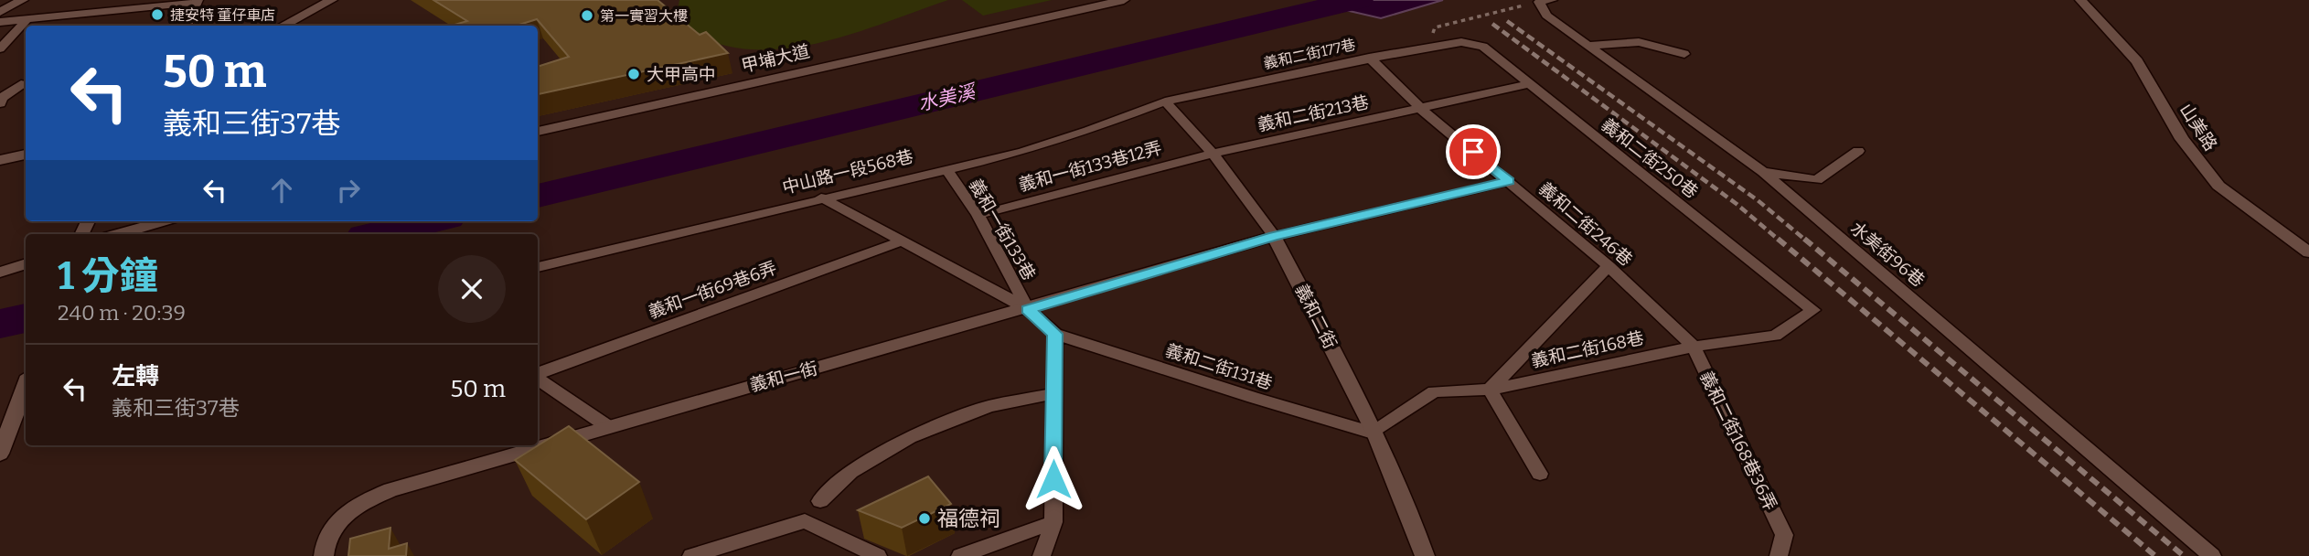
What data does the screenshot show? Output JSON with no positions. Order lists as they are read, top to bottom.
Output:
{
  "streets": {
    "street": [
      "甲埔大道",
      "山美路",
      "義和二街",
      "義和一街"
    ],
    "lane": [
      "義和二街177巷",
      "義和二街213巷",
      "義和二街250巷",
      "義和一街133巷12弄",
      "中山路一段568巷",
      "義和二街246巷",
      "義和一街133巷",
      "水美街96巷",
      "義和一街69巷6弄",
      "義和二街168巷",
      "義和二街131巷",
      "義和二街168巷36弄"
    ]
  },
  "crossings": [
    ["義和二街177巷", "義和二街213巷"],
    ["義和二街177巷", "義和二街250巷"],
    ["義和二街177巷", "中山路一段568巷"],
    ["義和二街177巷", "義和二街"],
    ["義和二街213巷", "義和二街250巷"],
    ["義和二街213巷", "義和一街133巷12弄"],
    ["義和二街213巷", "義和二街246巷"],
    ["義和二街213巷", "義和二街"],
    ["義和二街250巷", "義和二街168巷"],
    ["義和一街133巷12弄", "義和一街133巷"],
    ["義和一街133巷12弄", "義和二街"],
    ["中山路一段568巷", "義和一街133巷"],
    ["中山路一段568巷", "義和二街"],
    ["義和二街246巷", "義和二街168巷"],
    ["義和二街246巷", "義和二街168巷36弄"],
    ["義和一街133巷", "義和一街"],
    ["義和二街", "義和二街168巷"],
    ["義和二街", "義和二街131巷"],
    ["義和二街", "義和一街"],
    ["義和二街168巷", "義和二街131巷"],
    ["義和二街168巷", "義和二街168巷36弄"]
  ],
  "water": ["水美溪"],
  "places": [
    "捷安特 董仔車店",
    "第一實習大樓",
    "大甲高中",
    "福德祠"
  ],
  "page": {
    "turn": ["50 m", "義和三街37巷"],
    "heading": ["1 分鐘", "240 m · 20:39"],
    "list": [
      {
        "name": "左轉",
        "note": "義和三街37巷",
        "value": "50 m"
      }
    ]
  }
}
